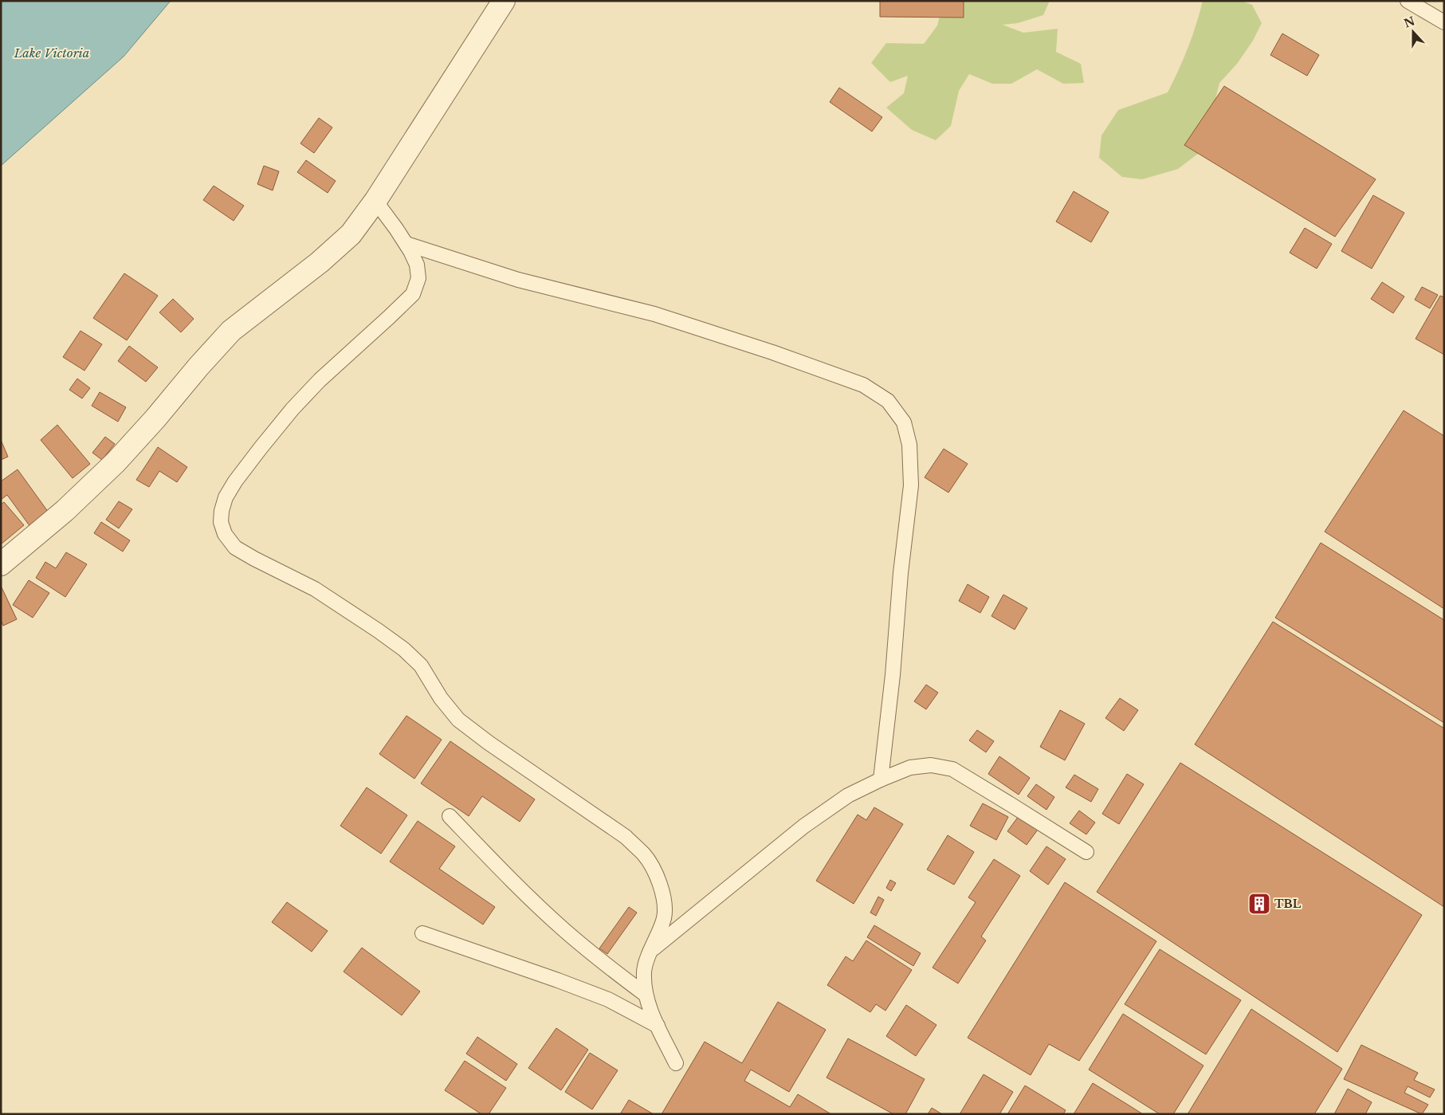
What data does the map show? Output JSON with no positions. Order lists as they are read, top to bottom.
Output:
{
  "water": ["Lake Victoria"],
  "places": {
    "building": ["TBL"]
  },
  "north": "top"
}
